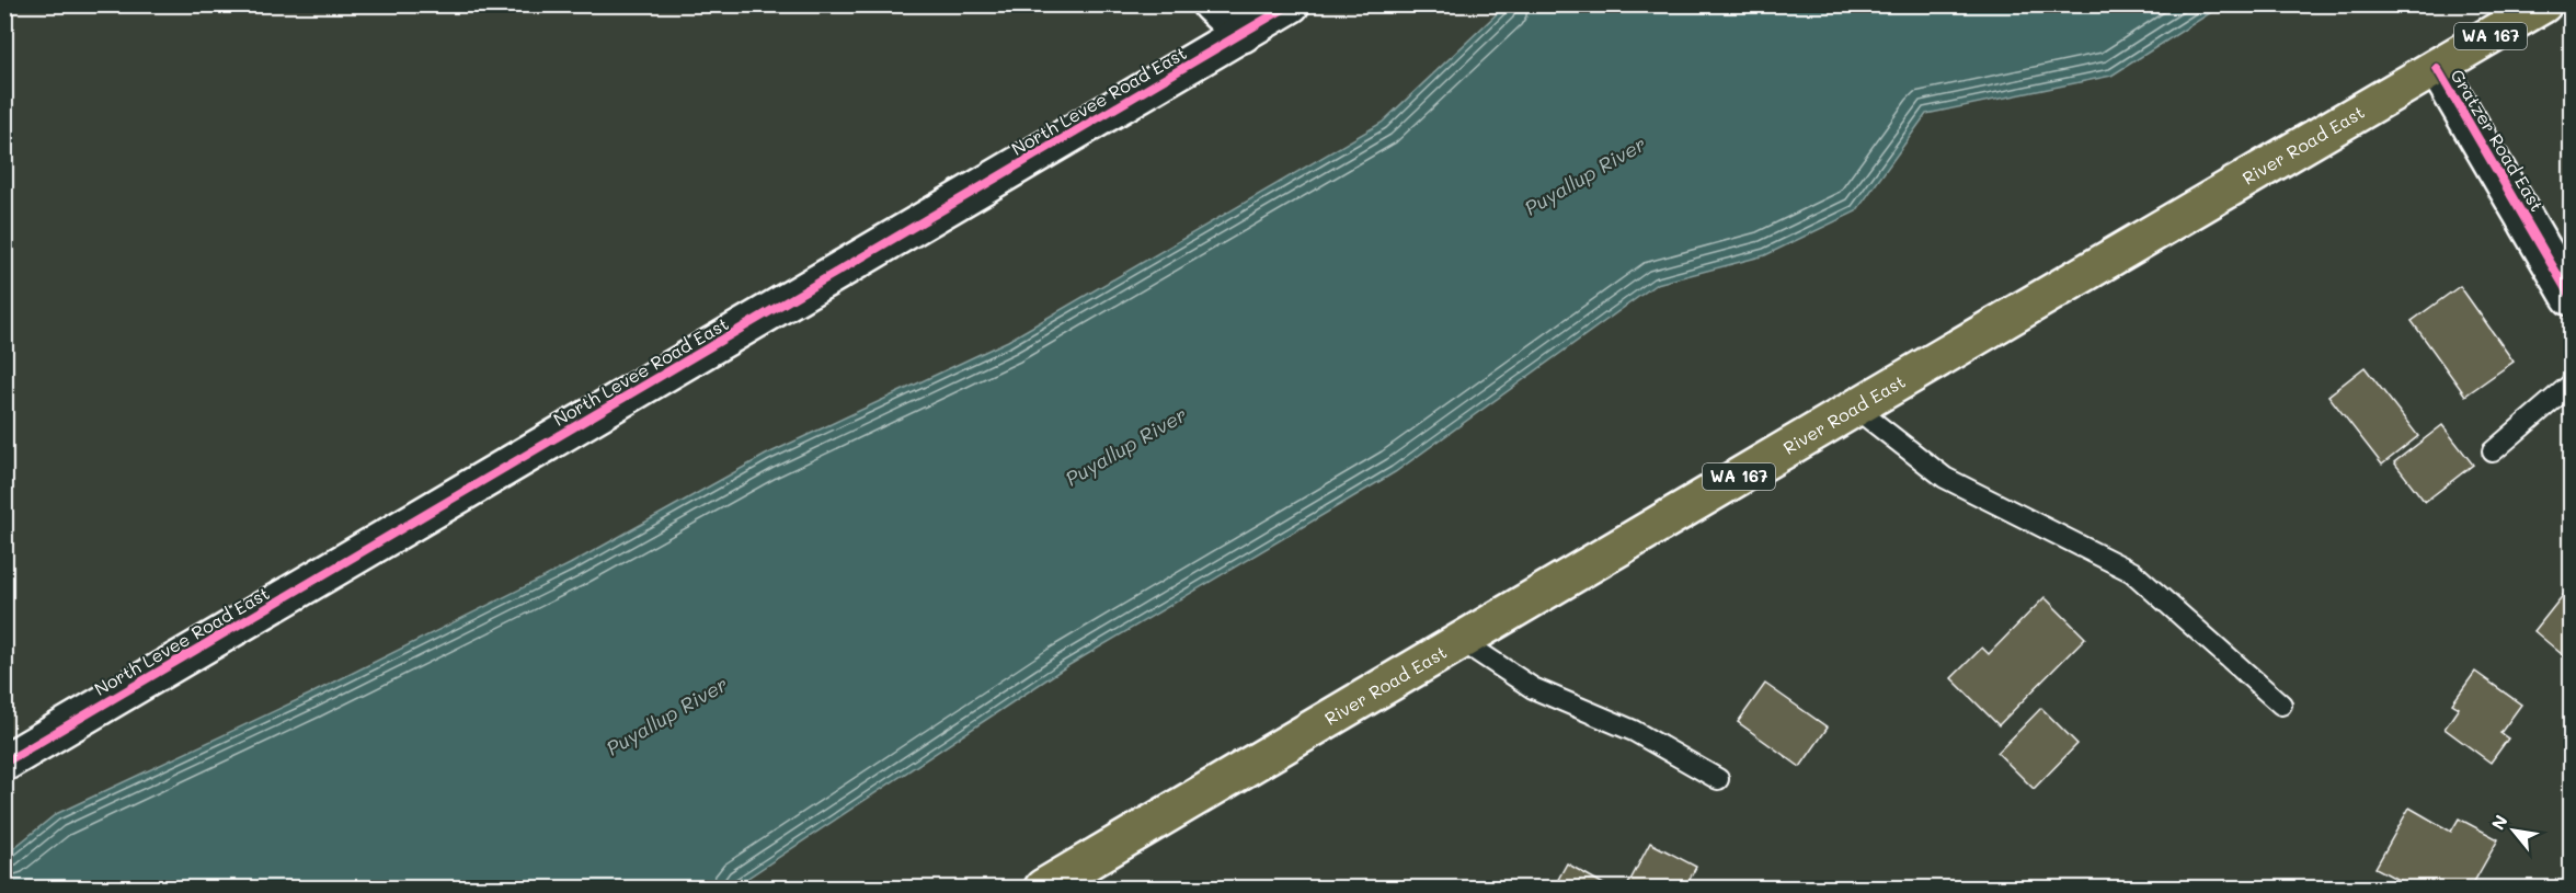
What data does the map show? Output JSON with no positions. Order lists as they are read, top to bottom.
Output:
{
  "streets": {
    "main road": ["WA 167", "River Road East"],
    "street": ["North Levee Road East", "Gratzer Road East"]
  },
  "crossings": [
    ["Gratzer Road East", "River Road East"]
  ],
  "water": ["Puyallup River"],
  "north": "top left"
}
